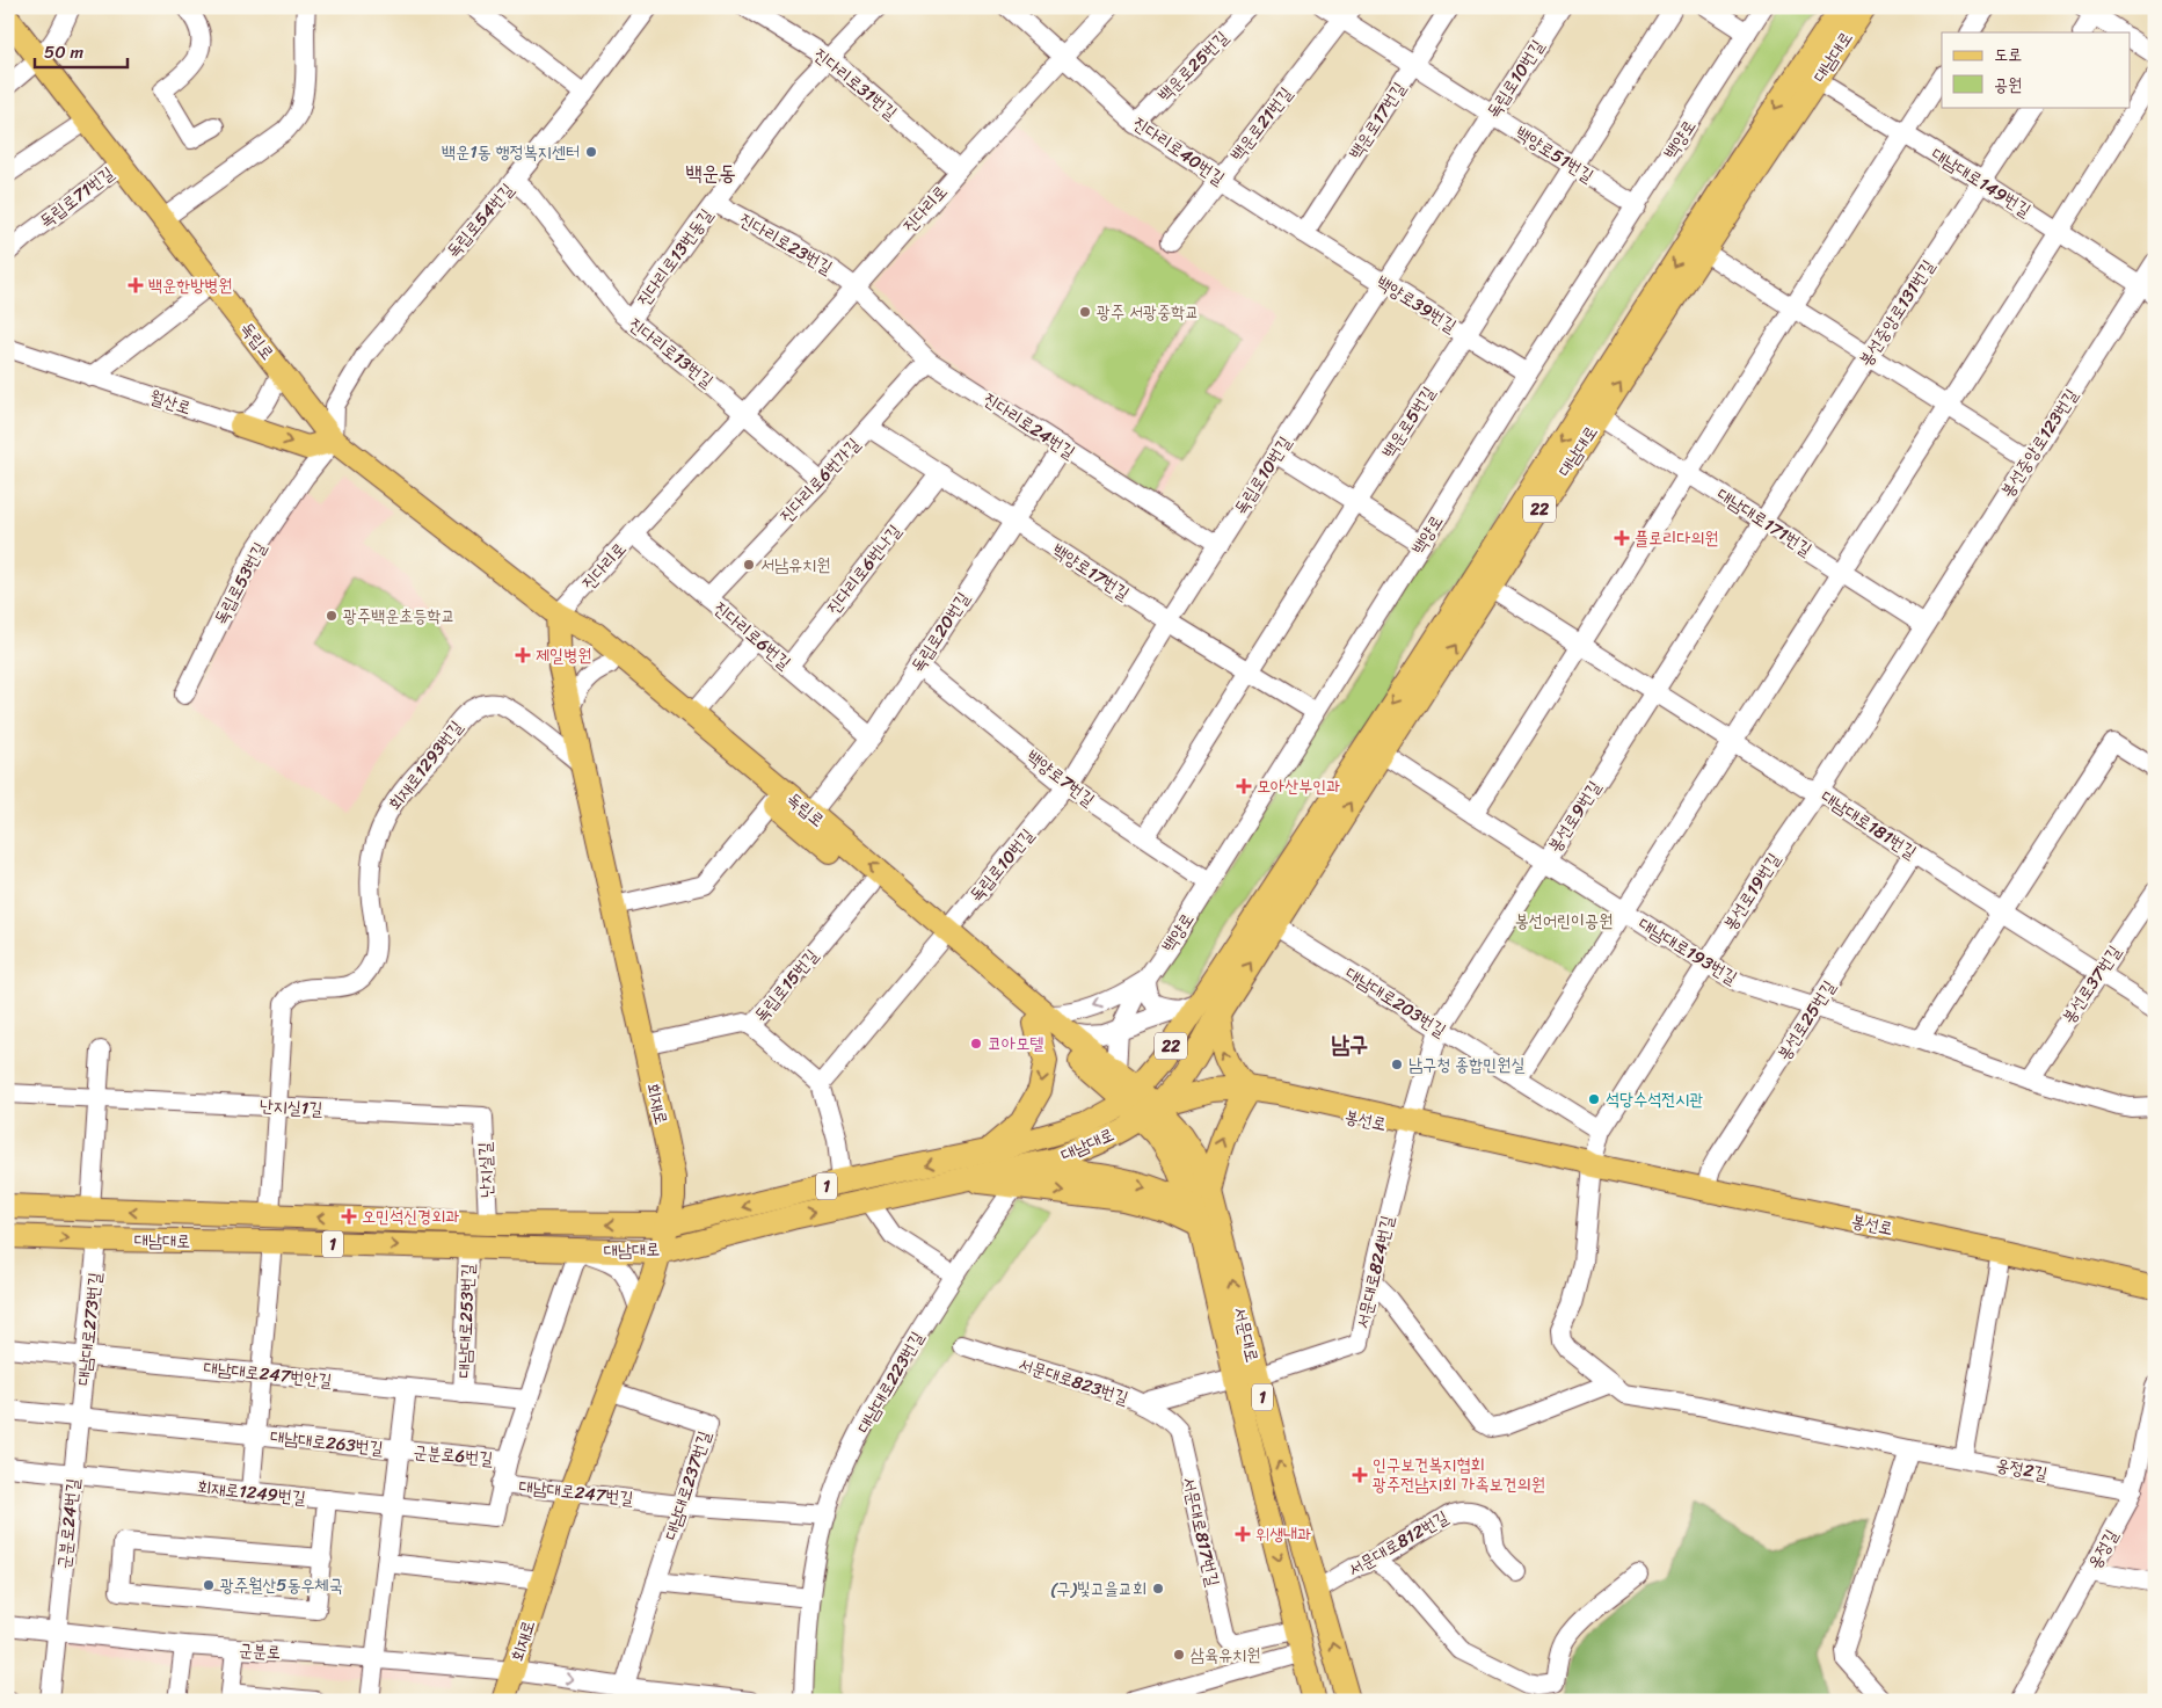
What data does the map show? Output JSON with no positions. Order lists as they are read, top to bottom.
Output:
{
  "streets": {
    "main road": [
      "대남대로",
      "독립로",
      "월산로",
      "22",
      "회재로",
      "봉선로",
      "1",
      "서문대로"
    ],
    "street": [
      "백운로25번길",
      "독립로10번길",
      "진다리로31번길",
      "백운로17번길",
      "백운로21번길",
      "백양로",
      "진다리로40번길",
      "백양로51번길",
      "대남대로149번길",
      "독립로71번길",
      "진다리로",
      "독립로54번길",
      "진다리로23번길",
      "진다리로13번동길",
      "백양로39번길",
      "봉선중앙로131번길",
      "진다리로13번길",
      "백운로5번길",
      "진다리로24번길",
      "봉선중앙로123번길",
      "진다리로6번가길",
      "대남대로171번길",
      "진다리로6번나길",
      "백양로17번길",
      "독립로53번길",
      "독립로20번길",
      "진다리로6번길",
      "회재로1293번길",
      "백양로7번길",
      "봉선로9번길",
      "대남대로181번길",
      "봉선로19번길",
      "대남대로193번길",
      "봉선로37번길",
      "독립로15번길",
      "대남대로203번길",
      "봉선로25번길",
      "난지실1길",
      "난지실길",
      "서문대로824번길",
      "대남대로253번길",
      "대남대로273번길",
      "대남대로247번안길",
      "서문대로823번길",
      "대남대로223번길",
      "대남대로263번길",
      "군분로6번길",
      "옹정2길",
      "대남대로237번길",
      "회재로1249번길",
      "대남대로247번길",
      "군분로24번길",
      "서문대로817번길",
      "서문대로812번길",
      "옹정길",
      "군분로"
    ]
  },
  "crossings": [
    ["대남대로", "대남대로149번길"],
    ["대남대로", "독립로"],
    ["대남대로", "대남대로171번길"],
    ["대남대로", "대남대로181번길"],
    ["대남대로", "대남대로193번길"],
    ["대남대로", "대남대로203번길"],
    ["대남대로", "회재로"],
    ["대남대로", "봉선로"],
    ["대남대로", "난지실길"],
    ["대남대로", "대남대로253번길"],
    ["대남대로", "대남대로273번길"],
    ["대남대로", "서문대로"],
    ["대남대로", "대남대로223번길"],
    ["대남대로", "대남대로263번길"],
    ["대남대로", "대남대로247번길"],
    ["백운로25번길", "진다리로40번길"],
    ["독립로10번길", "백양로51번길"],
    ["독립로10번길", "백양로39번길"],
    ["독립로10번길", "독립로"],
    ["독립로10번길", "진다리로24번길"],
    ["독립로10번길", "백양로17번길"],
    ["독립로10번길", "백양로7번길"],
    ["진다리로31번길", "진다리로"],
    ["진다리로31번길", "진다리로13번동길"],
    ["백운로17번길", "진다리로40번길"],
    ["백운로17번길", "백양로51번길"],
    ["백운로17번길", "백양로39번길"],
    ["백운로21번길", "진다리로40번길"],
    ["백운로21번길", "백양로51번길"],
    ["백양로", "백양로51번길"],
    ["백양로", "백양로39번길"],
    ["백양로", "독립로"],
    ["백양로", "백양로17번길"],
    ["백양로", "백양로7번길"],
    ["진다리로40번길", "진다리로"],
    ["진다리로40번길", "백양로39번길"],
    ["백양로51번길", "백운로5번길"],
    ["대남대로149번길", "봉선중앙로131번길"],
    ["대남대로149번길", "봉선중앙로123번길"],
    ["독립로71번길", "독립로"],
    ["진다리로", "진다리로23번길"],
    ["진다리로", "독립로"],
    ["진다리로", "진다리로13번길"],
    ["진다리로", "진다리로24번길"],
    ["진다리로", "진다리로6번길"],
    ["진다리로", "회재로"],
    ["독립로54번길", "독립로"],
    ["독립로54번길", "진다리로13번길"],
    ["독립로54번길", "월산로"],
    ["독립로54번길", "독립로53번길"],
    ["진다리로23번길", "진다리로13번동길"],
    ["진다리로23번길", "진다리로24번길"],
    ["진다리로13번동길", "진다리로13번길"],
    ["백양로39번길", "백운로5번길"],
    ["봉선중앙로131번길", "대남대로171번길"],
    ["봉선중앙로131번길", "봉선로9번길"],
    ["독립로", "월산로"],
    ["독립로", "독립로53번길"],
    ["독립로", "독립로20번길"],
    ["독립로", "독립로15번길"],
    ["독립로", "회재로"],
    ["독립로", "봉선로"],
    ["독립로", "서문대로"],
    ["월산로", "독립로53번길"],
    ["백운로5번길", "백양로17번길"],
    ["백운로5번길", "백양로7번길"],
    ["진다리로24번길", "진다리로6번가길"],
    ["진다리로24번길", "독립로20번길"],
    ["봉선중앙로123번길", "대남대로171번길"],
    ["봉선중앙로123번길", "봉선로19번길"],
    ["진다리로6번가길", "백양로17번길"],
    ["진다리로6번가길", "진다리로6번길"],
    ["대남대로171번길", "봉선로9번길"],
    ["대남대로171번길", "봉선로19번길"],
    ["진다리로6번나길", "백양로17번길"],
    ["진다리로6번나길", "진다리로6번길"],
    ["백양로17번길", "독립로20번길"],
    ["독립로20번길", "진다리로6번길"],
    ["독립로20번길", "백양로7번길"],
    ["회재로1293번길", "회재로"],
    ["회재로1293번길", "난지실1길"],
    ["봉선로9번길", "대남대로181번길"],
    ["봉선로9번길", "대남대로193번길"],
    ["봉선로9번길", "대남대로203번길"],
    ["봉선로9번길", "봉선로"],
    ["봉선로9번길", "서문대로824번길"],
    ["대남대로181번길", "봉선로19번길"],
    ["대남대로181번길", "대남대로193번길"],
    ["대남대로181번길", "봉선로37번길"],
    ["대남대로181번길", "봉선로25번길"],
    ["봉선로19번길", "대남대로193번길"],
    ["봉선로19번길", "대남대로203번길"],
    ["봉선로19번길", "봉선로"],
    ["봉선로19번길", "옹정2길"],
    ["대남대로193번길", "봉선로37번길"],
    ["대남대로193번길", "대남대로203번길"],
    ["대남대로193번길", "봉선로25번길"],
    ["독립로15번길", "회재로"],
    ["봉선로25번길", "봉선로"],
    ["회재로", "대남대로237번길"],
    ["회재로", "대남대로247번길"],
    ["회재로", "군분로"],
    ["난지실1길", "난지실길"],
    ["봉선로", "서문대로824번길"],
    ["봉선로", "서문대로"],
    ["서문대로824번길", "서문대로"],
    ["대남대로253번길", "대남대로247번안길"],
    ["대남대로273번길", "대남대로247번안길"],
    ["대남대로273번길", "대남대로263번길"],
    ["대남대로273번길", "군분로24번길"],
    ["서문대로", "서문대로817번길"],
    ["서문대로", "서문대로812번길"],
    ["대남대로247번안길", "대남대로263번길"],
    ["대남대로247번안길", "군분로6번길"],
    ["대남대로247번안길", "대남대로247번길"],
    ["서문대로823번길", "서문대로817번길"],
    ["대남대로223번길", "대남대로247번길"],
    ["대남대로263번길", "군분로6번길"],
    ["대남대로263번길", "회재로1249번길"],
    ["대남대로263번길", "군분로24번길"],
    ["군분로6번길", "회재로1249번길"],
    ["군분로6번길", "대남대로247번길"],
    ["군분로6번길", "군분로"],
    ["옹정2길", "옹정길"],
    ["대남대로237번길", "대남대로247번길"],
    ["대남대로237번길", "군분로"],
    ["회재로1249번길", "대남대로247번길"],
    ["회재로1249번길", "군분로24번길"],
    ["군분로24번길", "군분로"]
  ],
  "districts": ["백운동", "남구"],
  "parks": ["봉선어린이공원"],
  "places": {
    "other": [
      "백운1동 행정복지센터",
      "광주 서광중학교",
      "서남유치원",
      "광주백운초등학교",
      "코아모텔",
      "남구청 종합민원실",
      "석당수석전시관",
      "광주월산5동우체국",
      "(구)빛고을교회",
      "삼육유치원"
    ],
    "health": [
      "백운한방병원",
      "플로리다의원",
      "제일병원",
      "모아산부인과",
      "오민석신경외과",
      "인구보건복지협회 광주전남지회 가족보건의원",
      "위생내과"
    ]
  },
  "legend": ["도로", "공원"],
  "scale_bar": "50 m"
}
